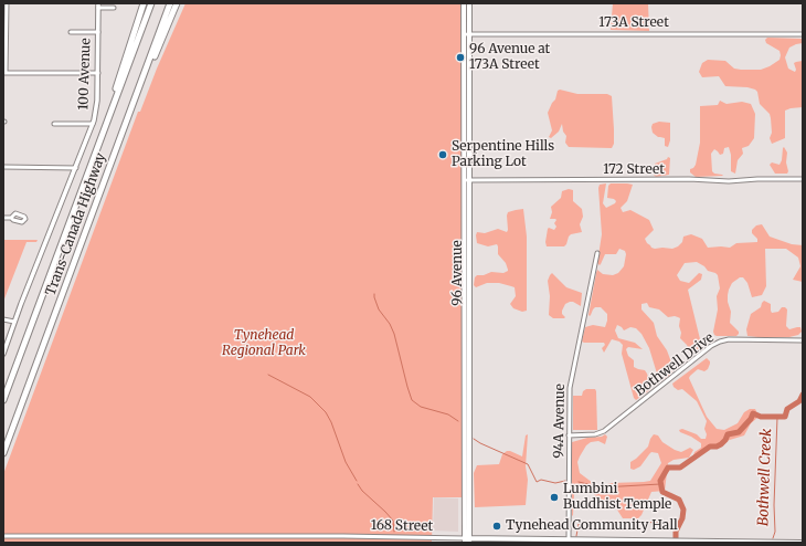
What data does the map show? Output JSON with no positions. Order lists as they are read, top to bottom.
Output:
{
  "streets": {
    "highway": ["Trans-Canada Highway"],
    "main road": ["96 Avenue", "168 Street"],
    "street": [
      "173A Street",
      "100 Avenue",
      "172 Street",
      "Bothwell Drive",
      "94A Avenue"
    ]
  },
  "crossings": [
    ["173A Street", "96 Avenue"],
    ["172 Street", "96 Avenue"],
    ["96 Avenue", "168 Street"],
    ["Bothwell Drive", "94A Avenue"],
    ["94A Avenue", "168 Street"]
  ],
  "water": ["Bothwell Creek"],
  "parks": ["Tynehead Regional Park"],
  "places": [
    "96 Avenue at 173A Street",
    "Serpentine Hills Parking Lot",
    "Lumbini Buddhist Temple",
    "Tynehead Community Hall"
  ]
}
